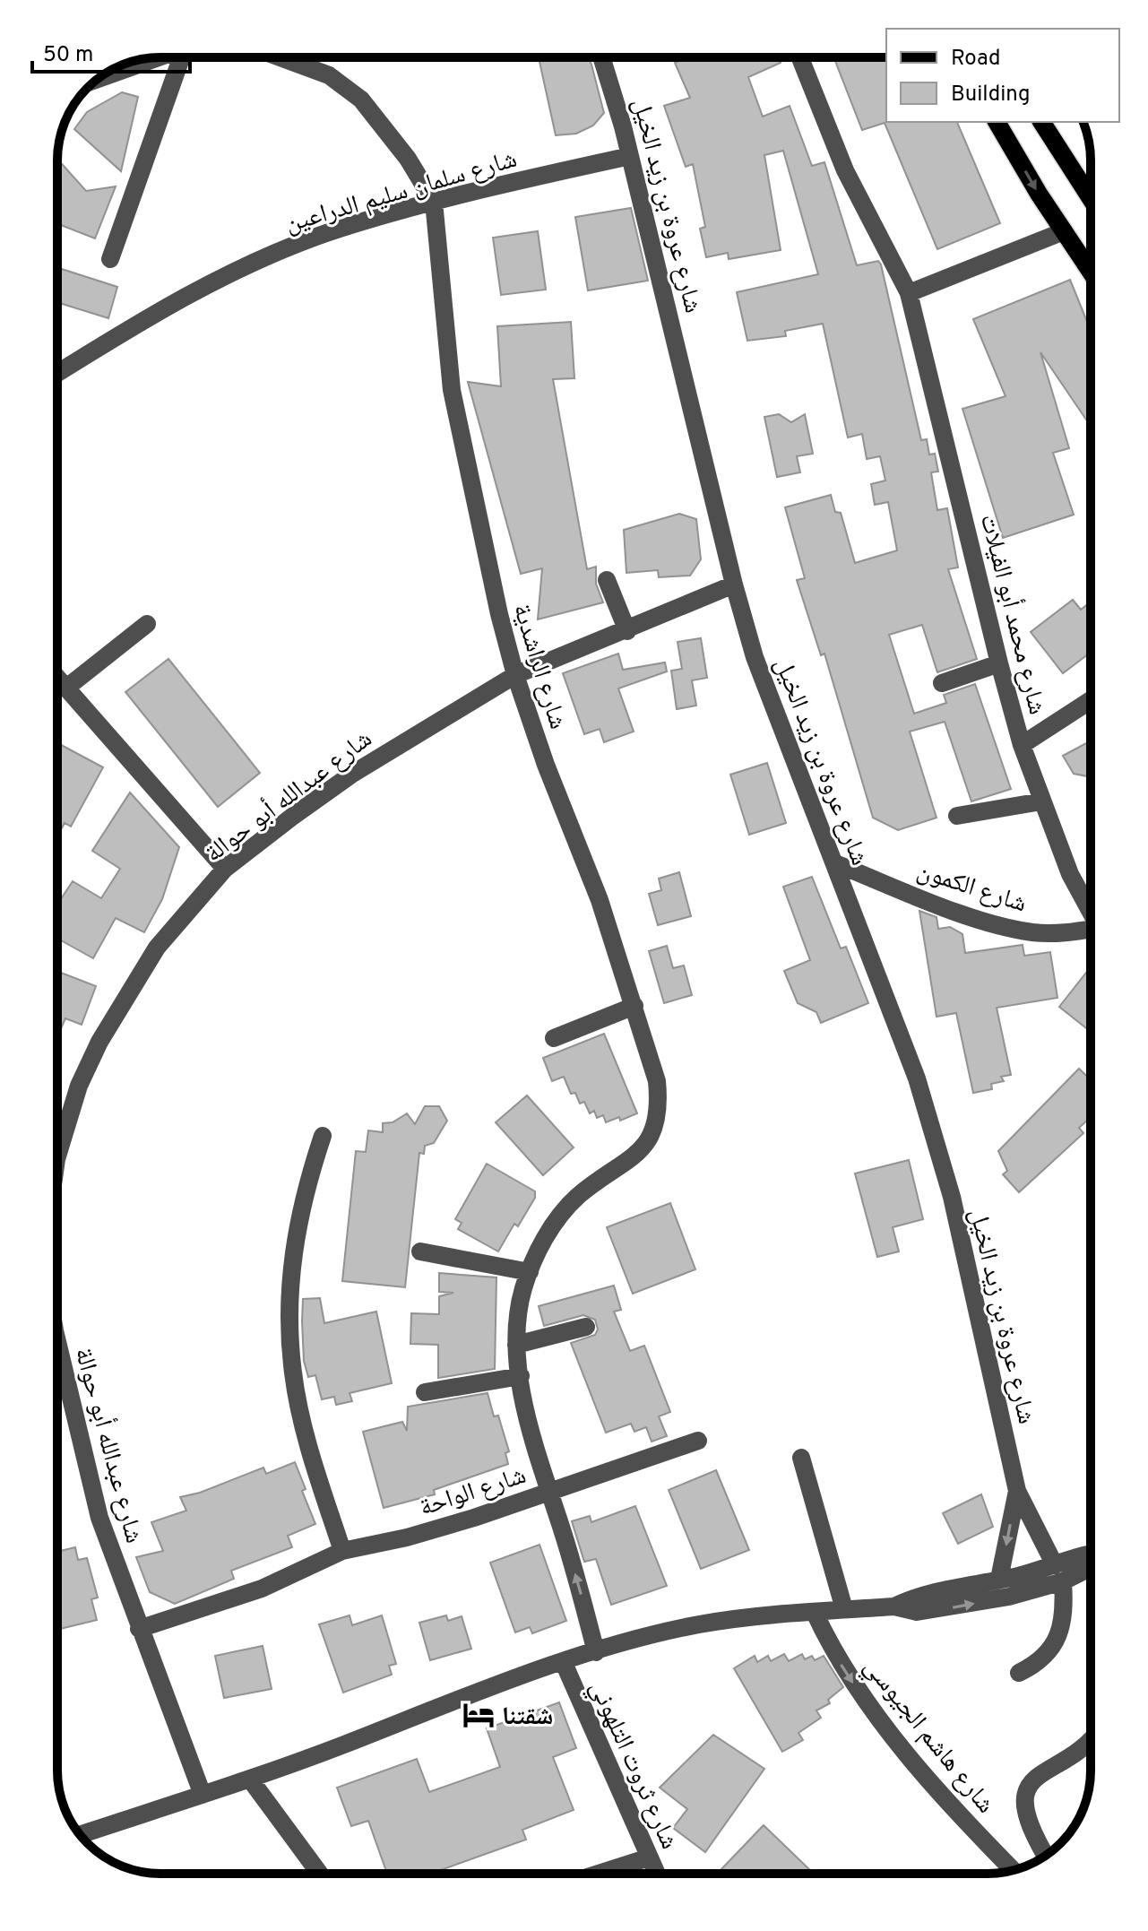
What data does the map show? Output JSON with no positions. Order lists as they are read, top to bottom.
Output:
{
  "streets": {
    "street": [
      "شارع سلمان سليم الدراعين",
      "شارع عروة بن زيد الخيل",
      "شارع محمد أبو الفيلات",
      "شارع الراشدية",
      "شارع عبدالله أبو حوالة",
      "شارع الكمون",
      "شارع الواحة",
      "شارع هاشم الجيوسي",
      "شارع ثروت التلهوني"
    ]
  },
  "crossings": [
    ["شارع سلمان سليم الدراعين", "شارع عروة بن زيد الخيل"],
    ["شارع سلمان سليم الدراعين", "شارع الراشدية"],
    ["شارع عروة بن زيد الخيل", "شارع عبدالله أبو حوالة"],
    ["شارع عروة بن زيد الخيل", "شارع الكمون"],
    ["شارع الراشدية", "شارع عبدالله أبو حوالة"],
    ["شارع الراشدية", "شارع الواحة"],
    ["شارع عبدالله أبو حوالة", "شارع الواحة"]
  ],
  "one_way": ["شارع هاشم الجيوسي"],
  "places": {
    "hotel": ["شقتنا"]
  },
  "legend": ["Road", "Building"],
  "scale_bar": "50 m"
}
